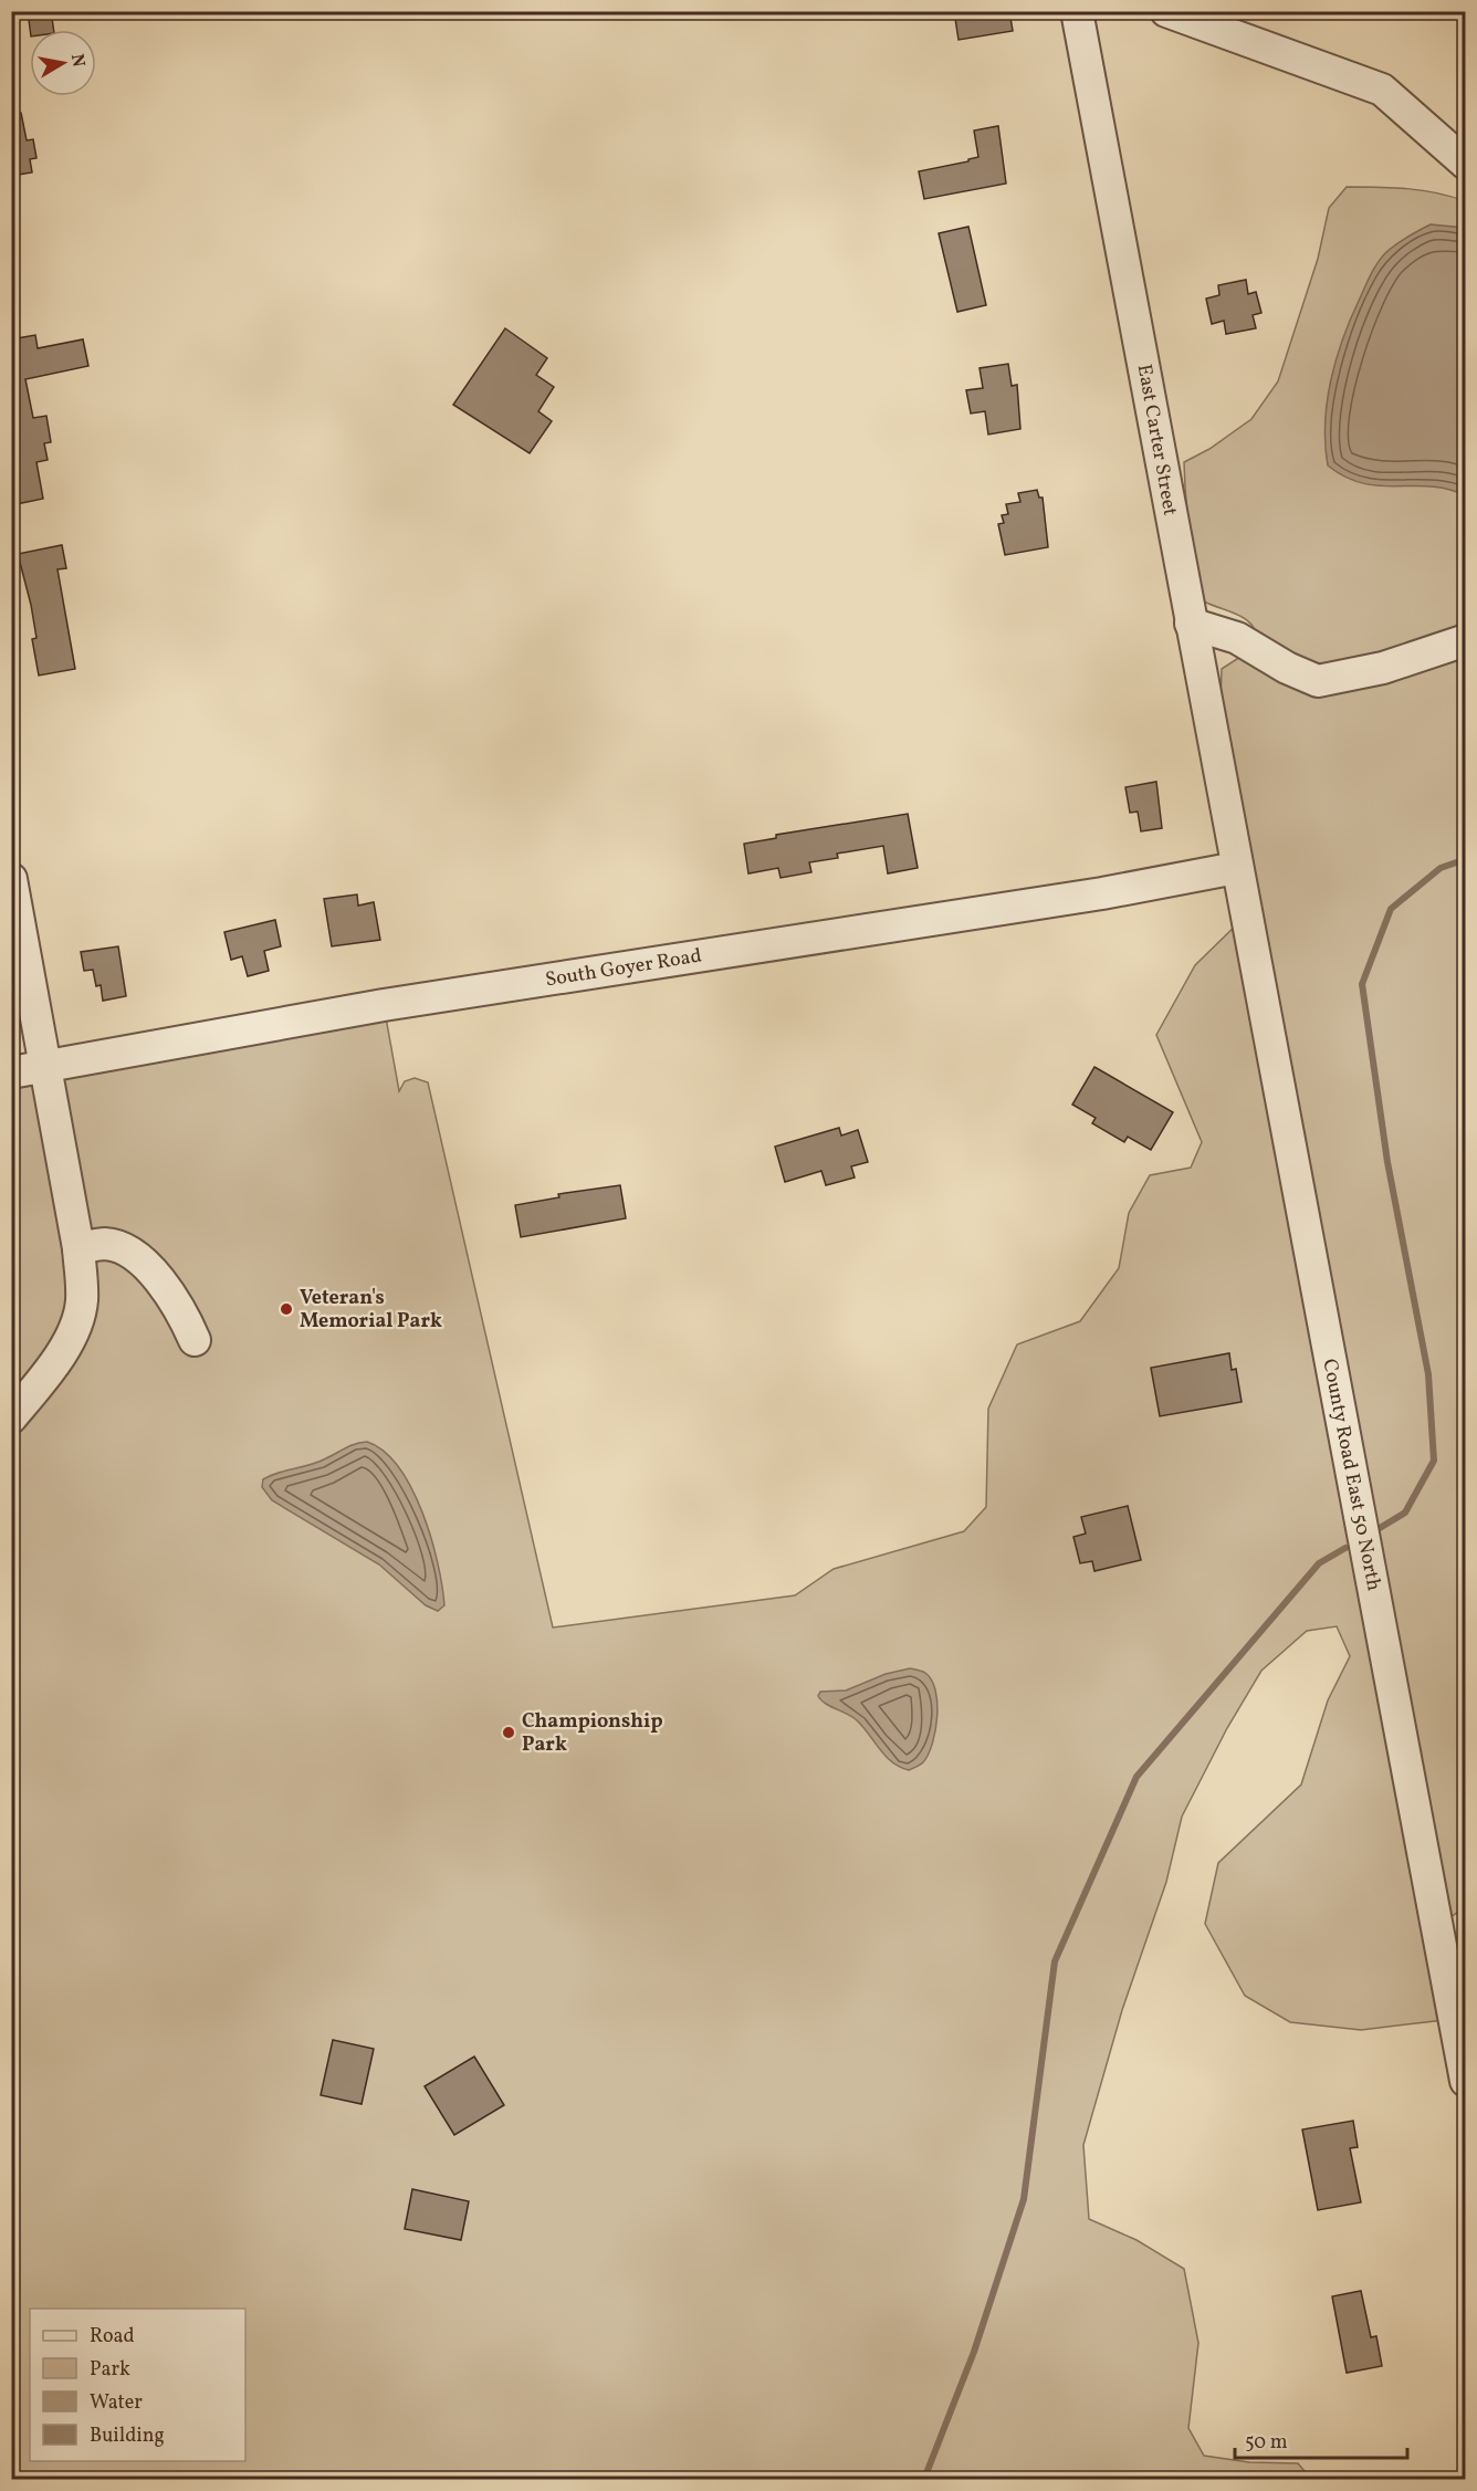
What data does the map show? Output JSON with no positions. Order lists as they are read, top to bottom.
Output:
{
  "streets": {
    "street": ["East Carter Street", "South Goyer Road", "County Road East 50 North"]
  },
  "crossings": [
    ["East Carter Street", "South Goyer Road"],
    ["East Carter Street", "County Road East 50 North"],
    ["South Goyer Road", "County Road East 50 North"]
  ],
  "places": ["Veteran's Memorial Park", "Championship Park"],
  "legend": [
    "Road",
    "Park",
    "Water",
    "Building"
  ],
  "scale_bar": "50 m",
  "north": "right"
}
